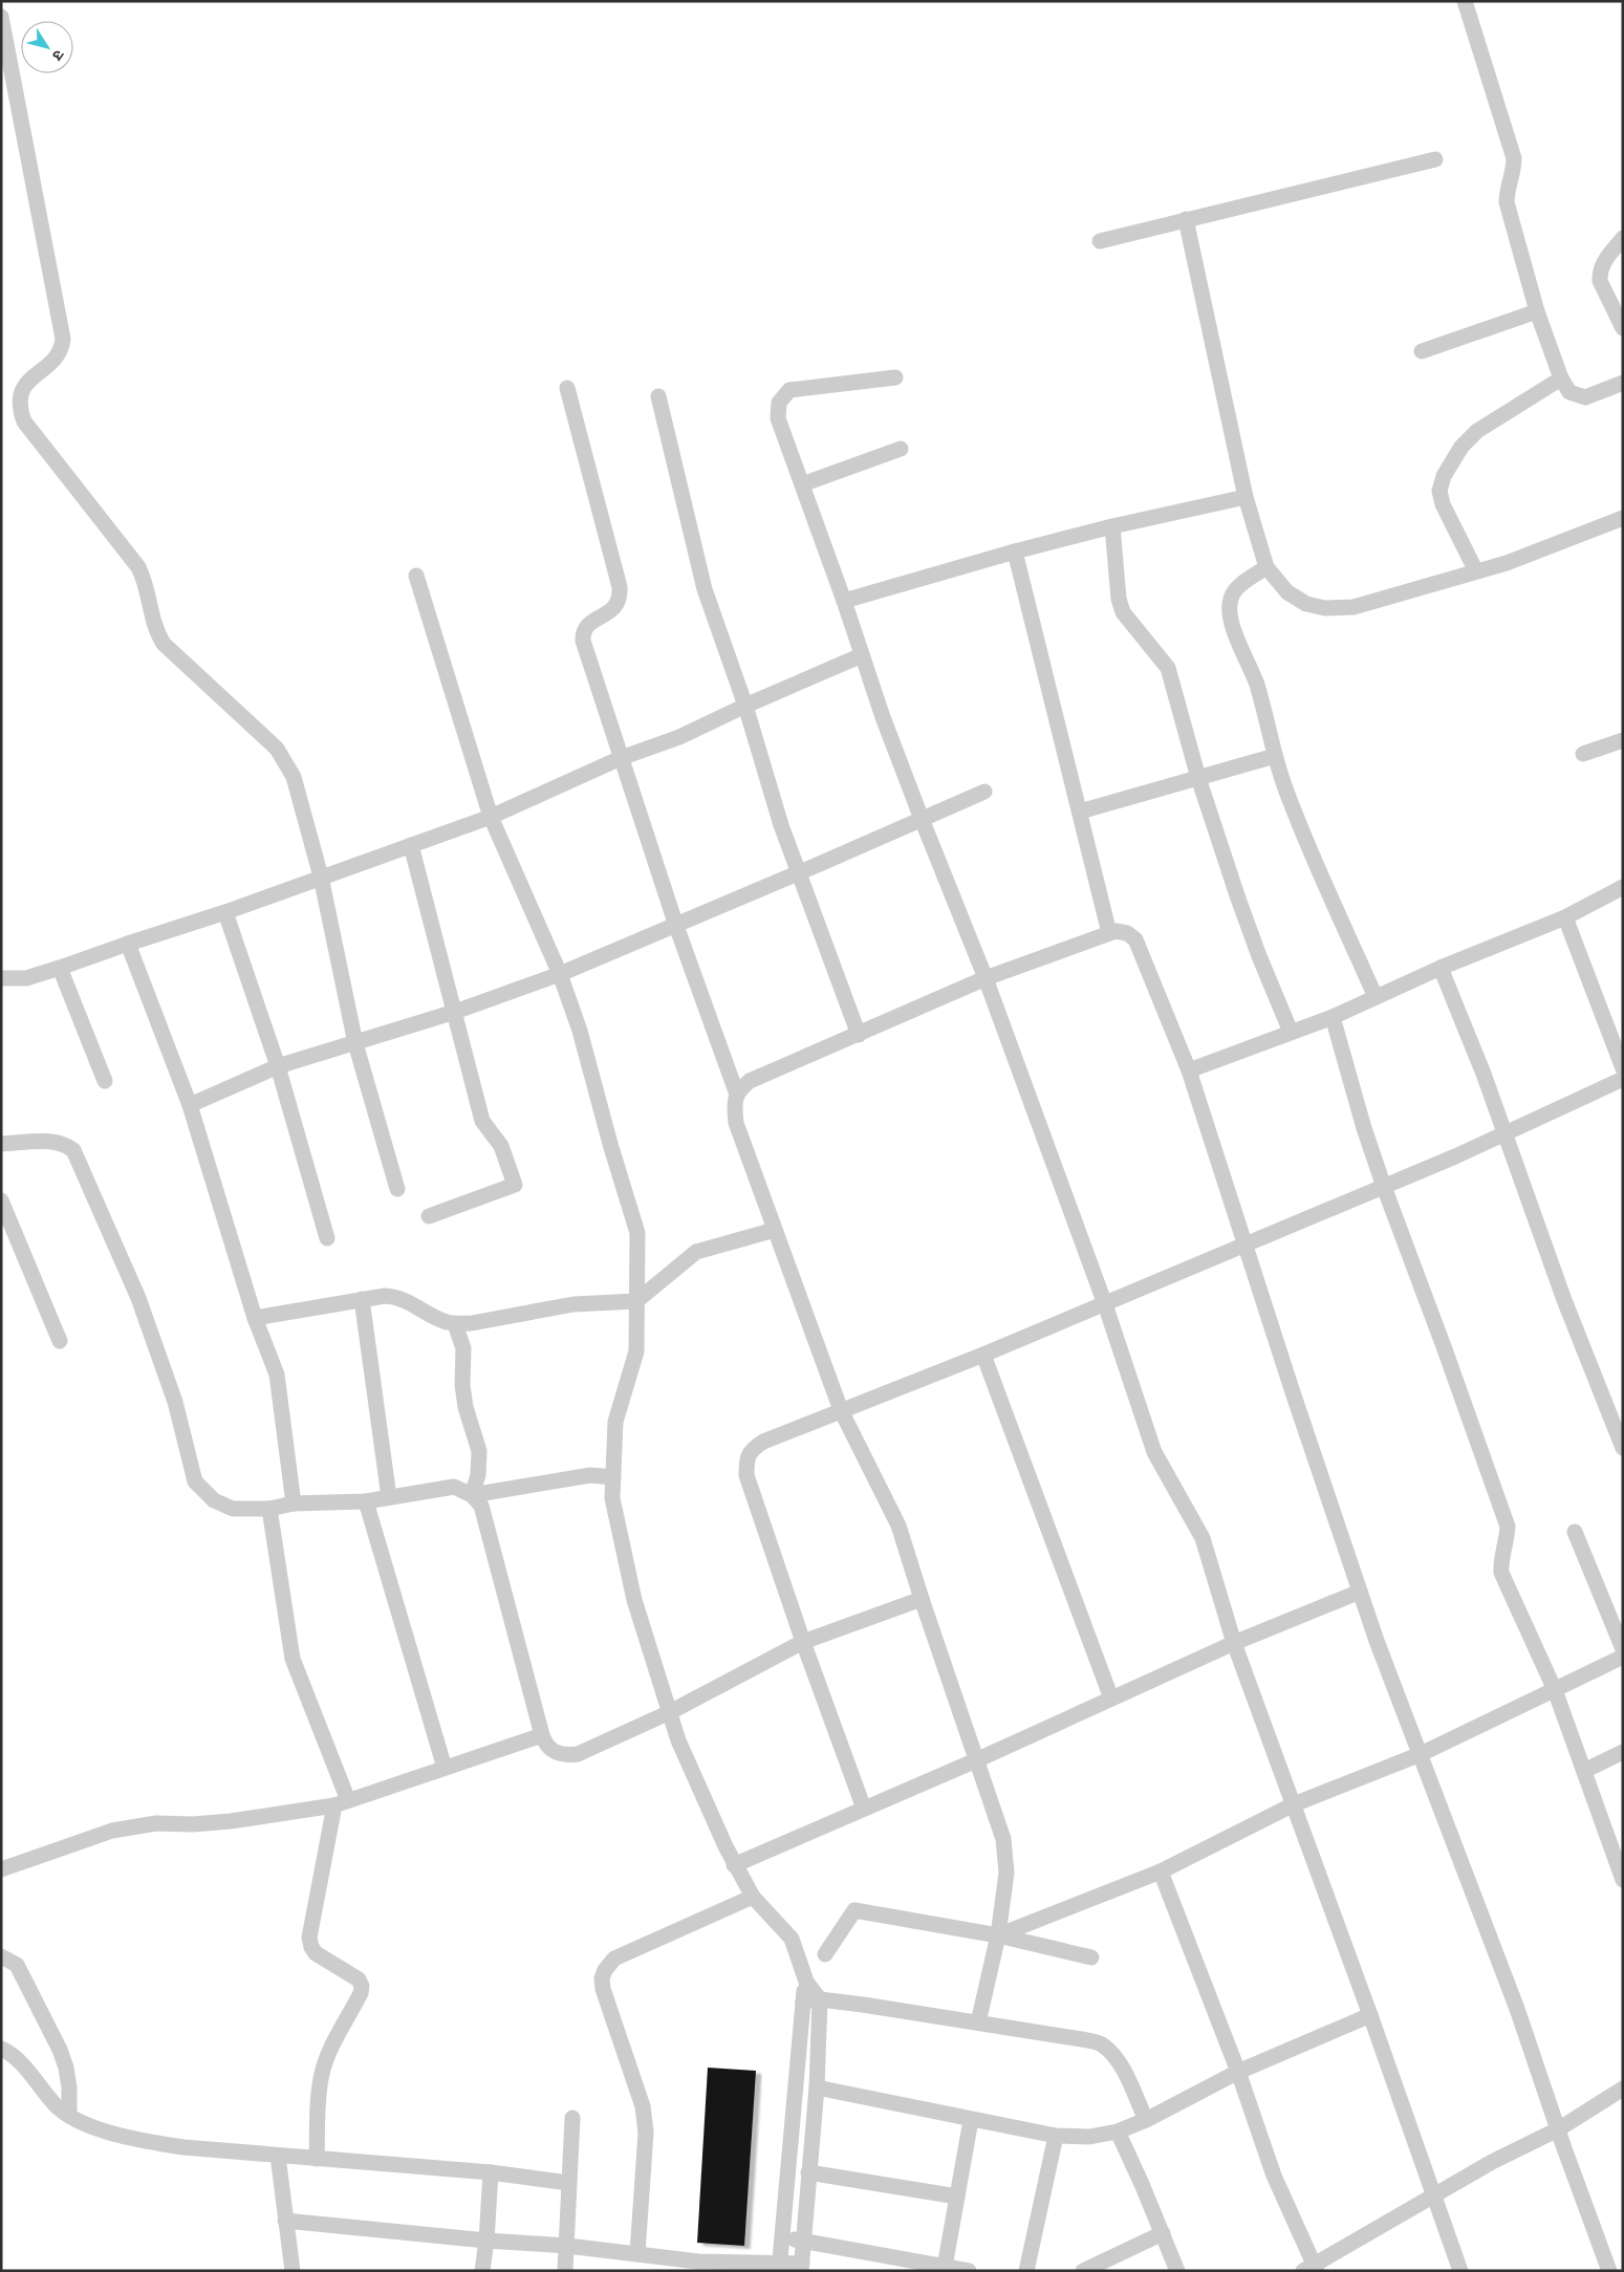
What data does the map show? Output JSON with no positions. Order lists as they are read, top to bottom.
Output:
{
  "north": "bottom right"
}
